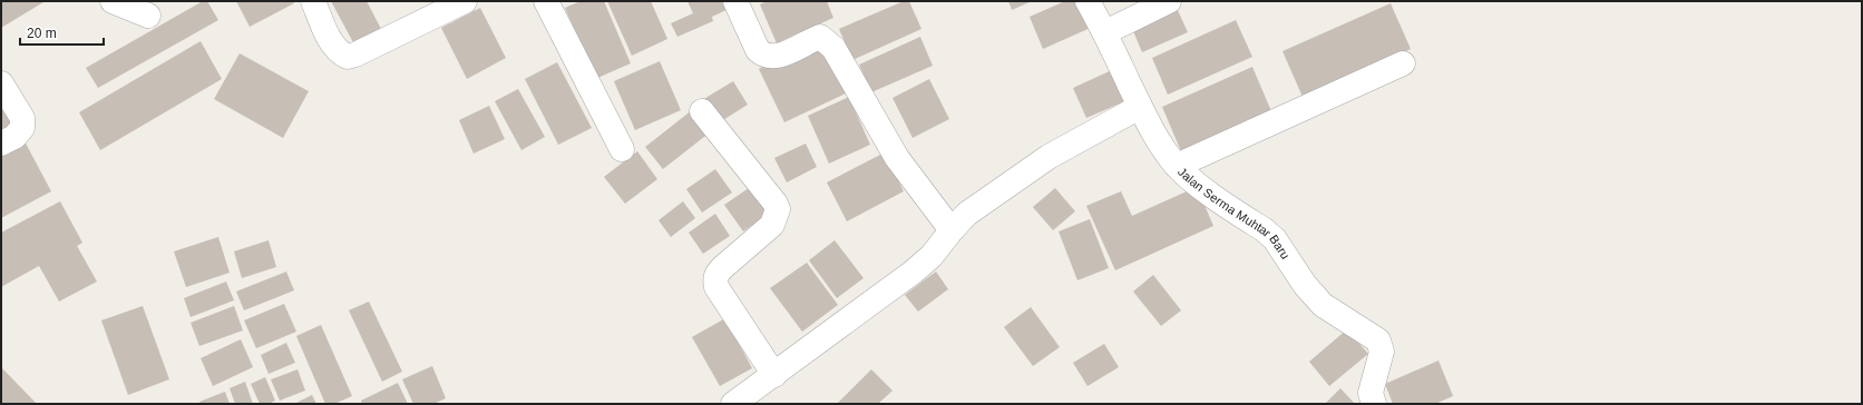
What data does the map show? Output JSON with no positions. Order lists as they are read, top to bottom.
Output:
{
  "streets": {
    "street": ["Jalan Serma Muhtar Baru"]
  },
  "scale_bar": "20 m"
}
